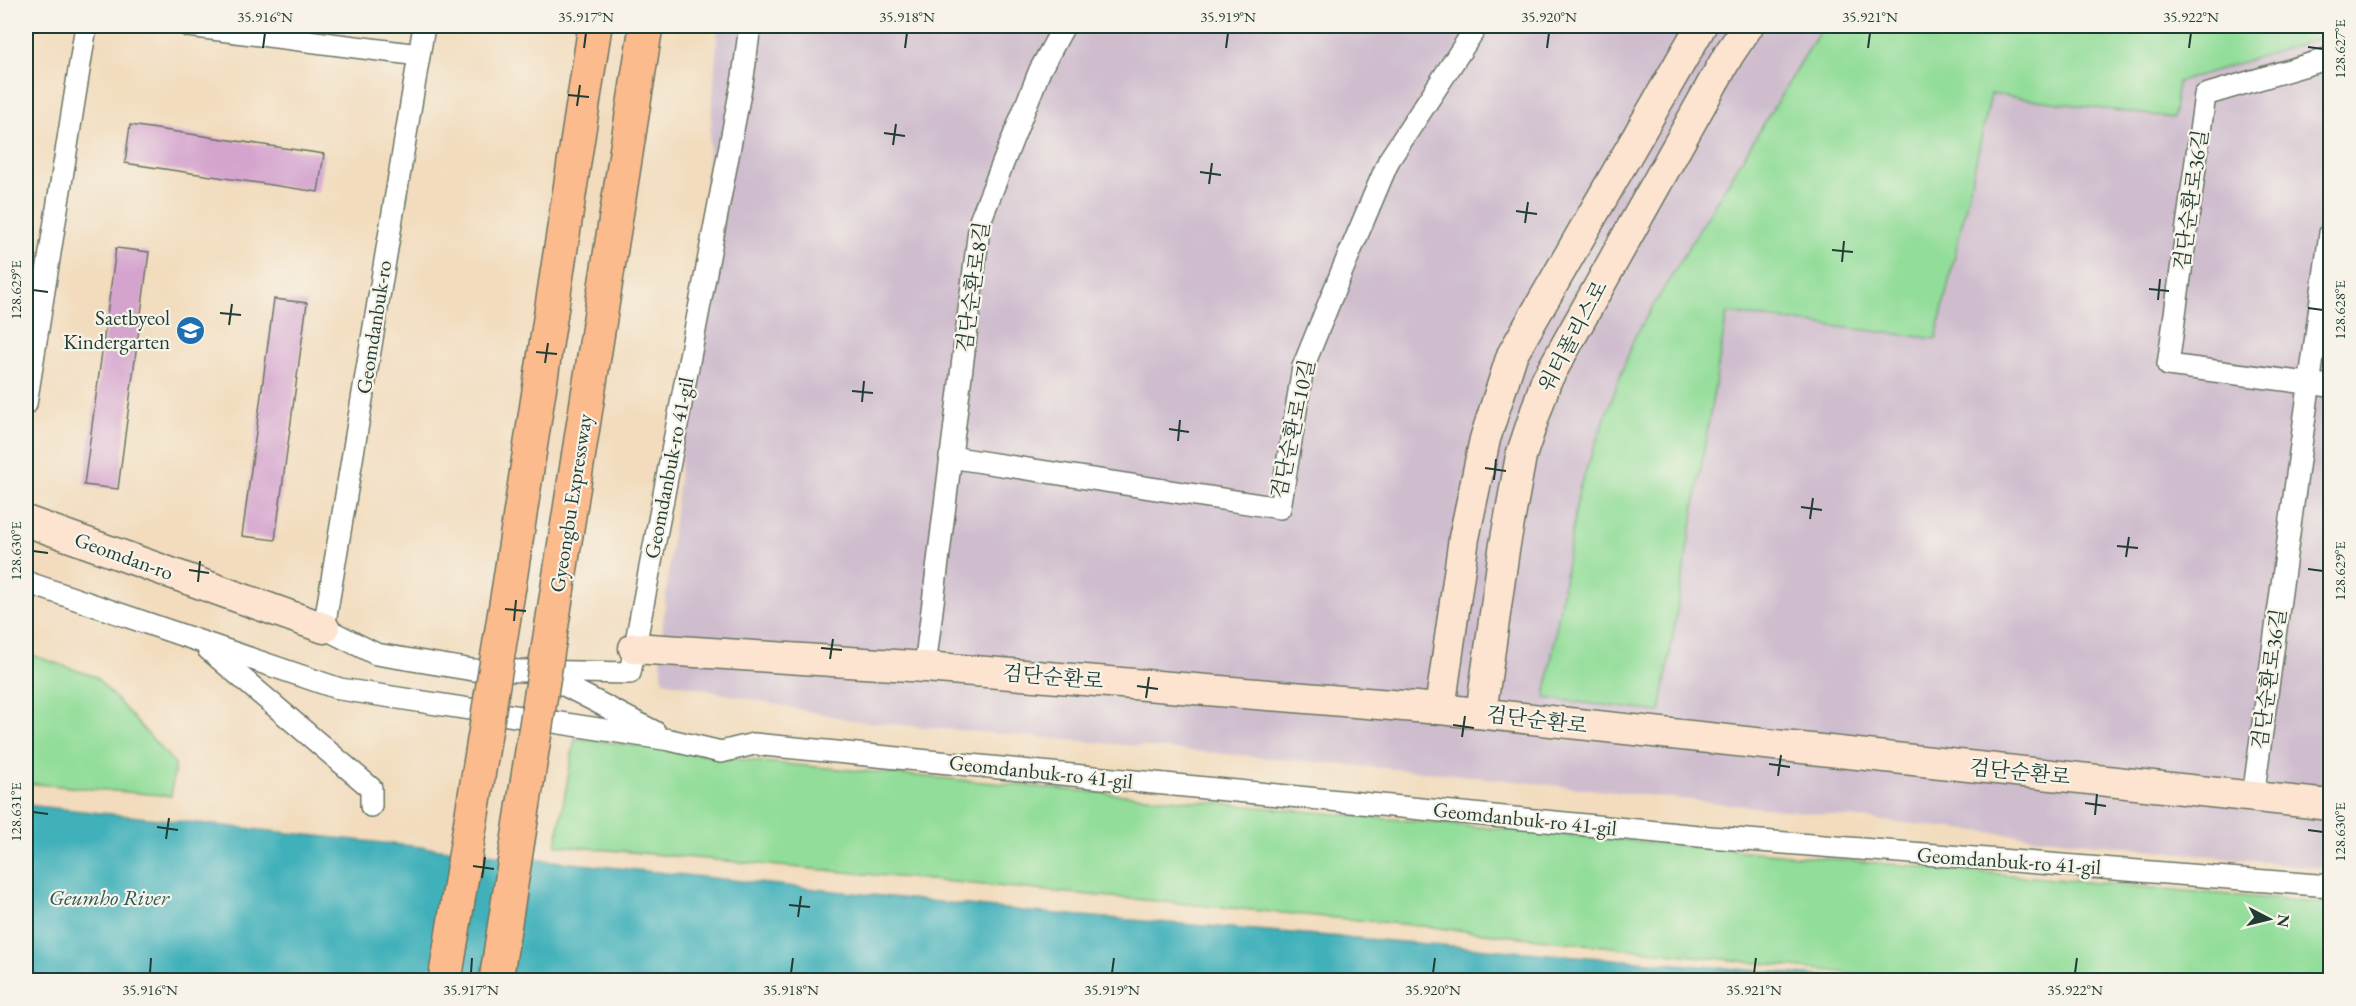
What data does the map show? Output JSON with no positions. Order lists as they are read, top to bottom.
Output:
{
  "streets": {
    "highway": ["Gyeongbu Expressway"],
    "main road": ["워터폴리스로", "Geomdan-ro", "검단순환로"],
    "street": [
      "검단순환로36길",
      "검단순환로8길",
      "Geomdanbuk-ro",
      "검단순환로10길",
      "Geomdanbuk-ro 41-gil"
    ]
  },
  "crossings": [
    ["검단순환로36길", "검단순환로"],
    ["검단순환로8길", "검단순환로10길"],
    ["검단순환로8길", "검단순환로"],
    ["Geomdanbuk-ro", "Geomdanbuk-ro 41-gil"],
    ["Geomdanbuk-ro", "Geomdan-ro"],
    ["워터폴리스로", "검단순환로"],
    ["Geomdanbuk-ro 41-gil", "Geomdan-ro"],
    ["Geomdanbuk-ro 41-gil", "검단순환로"]
  ],
  "water": ["Geumho River"],
  "places": {
    "school or university": ["Saetbyeol Kindergarten"]
  },
  "north": "right",
  "coordinates": [
    "35.916°N",
    "35.917°N",
    "35.918°N",
    "35.919°N",
    "35.920°N",
    "35.921°N",
    "35.922°N",
    "128.627°E",
    "128.629°E",
    "128.628°E",
    "128.630°E",
    "128.631°E"
  ]
}
